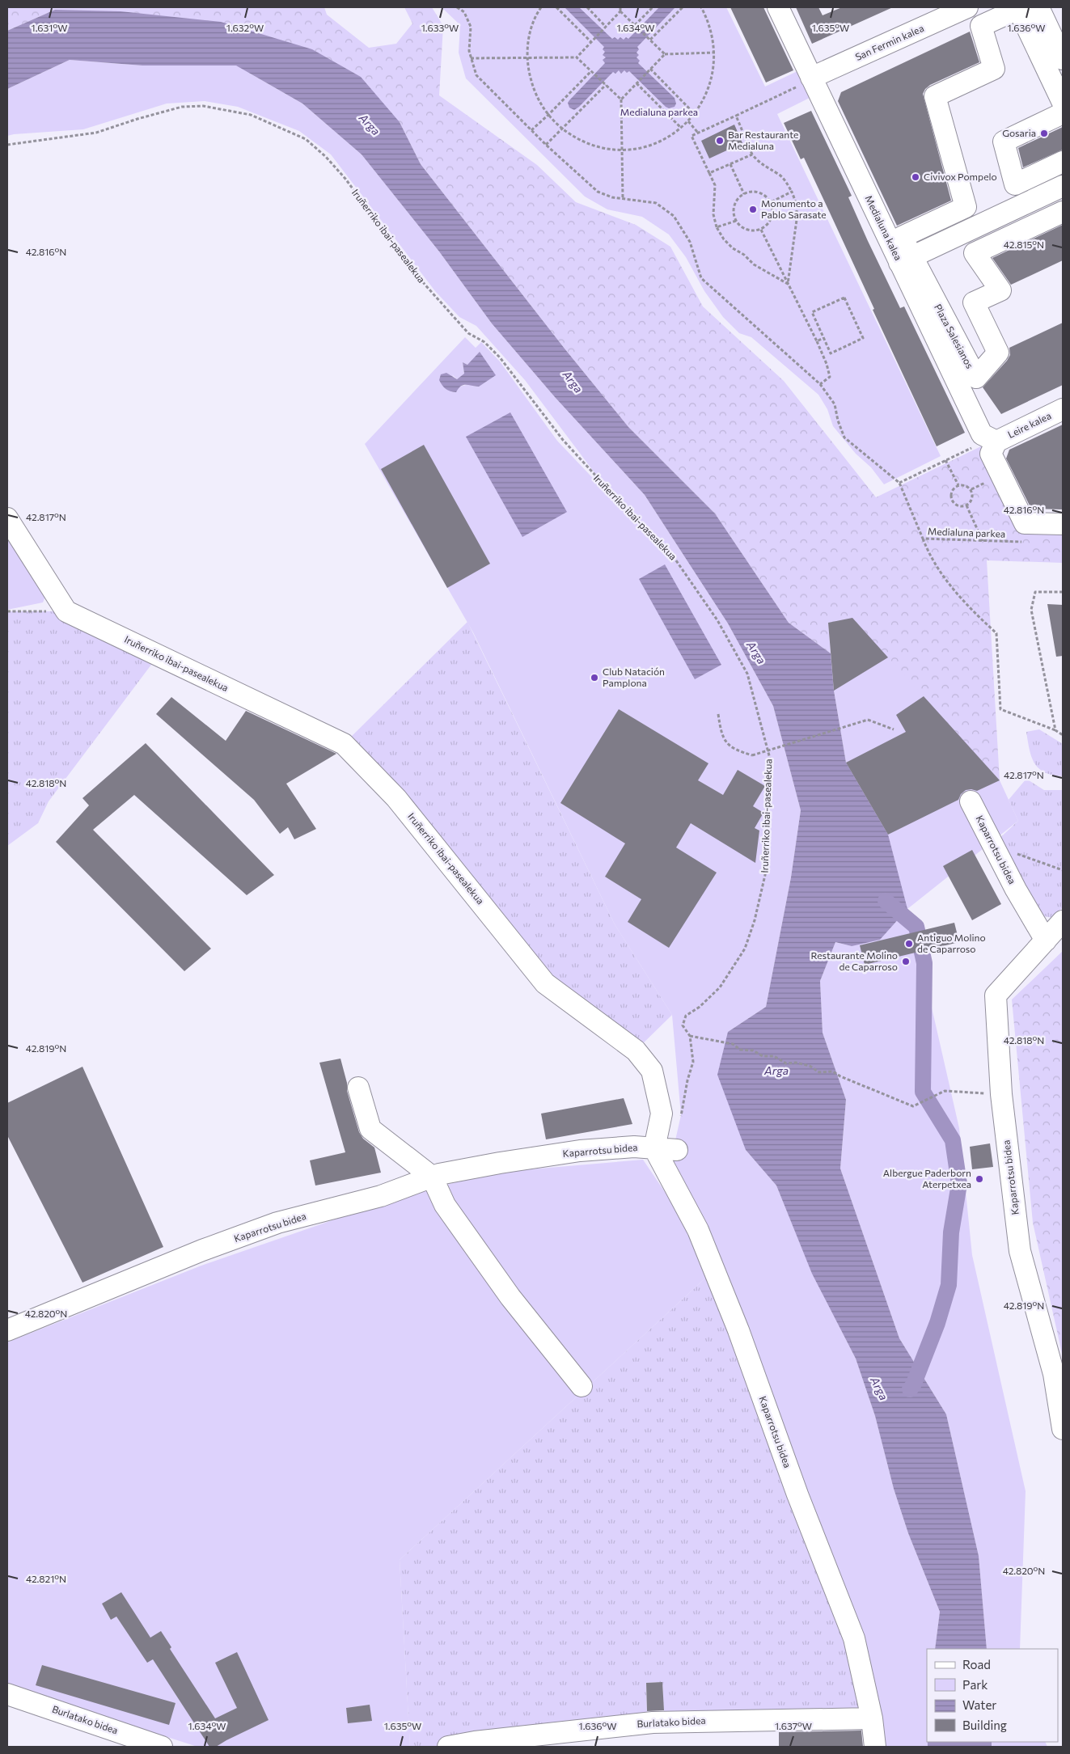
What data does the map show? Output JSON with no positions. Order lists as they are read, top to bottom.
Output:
{
  "streets": {
    "street": [
      "San Fermin kalea",
      "Medialuna kalea",
      "Iruñerriko ibai-pasealekua",
      "Plaza Salesianos",
      "Leire kalea",
      "Kaparrotsu bidea",
      "Burlatako bidea"
    ],
    "path": ["Medialuna parkea"]
  },
  "crossings": [
    ["San Fermin kalea", "Medialuna kalea"],
    ["Medialuna kalea", "Plaza Salesianos"],
    ["Medialuna kalea", "Leire kalea"],
    ["Iruñerriko ibai-pasealekua", "Kaparrotsu bidea"],
    ["Kaparrotsu bidea", "Burlatako bidea"]
  ],
  "water": ["Arga"],
  "parks": ["Medialuna parkea"],
  "places": [
    "Gosaria",
    "Bar Restaurante Medialuna",
    "Civivox Pompelo",
    "Monumento a Pablo Sarasate",
    "Club Natación Pamplona",
    "Antiguo Molino de Caparroso",
    "Restaurante Molino de Caparroso",
    "Albergue Paderborn Aterpetxea"
  ],
  "legend": [
    "Road",
    "Park",
    "Water",
    "Building"
  ],
  "coordinates": [
    "1.631°W",
    "1.632°W",
    "1.633°W",
    "1.634°W",
    "1.635°W",
    "1.636°W",
    "42.815°N",
    "42.816°N",
    "42.817°N",
    "42.818°N",
    "42.819°N",
    "42.820°N",
    "42.821°N",
    "1.637°W"
  ]
}
